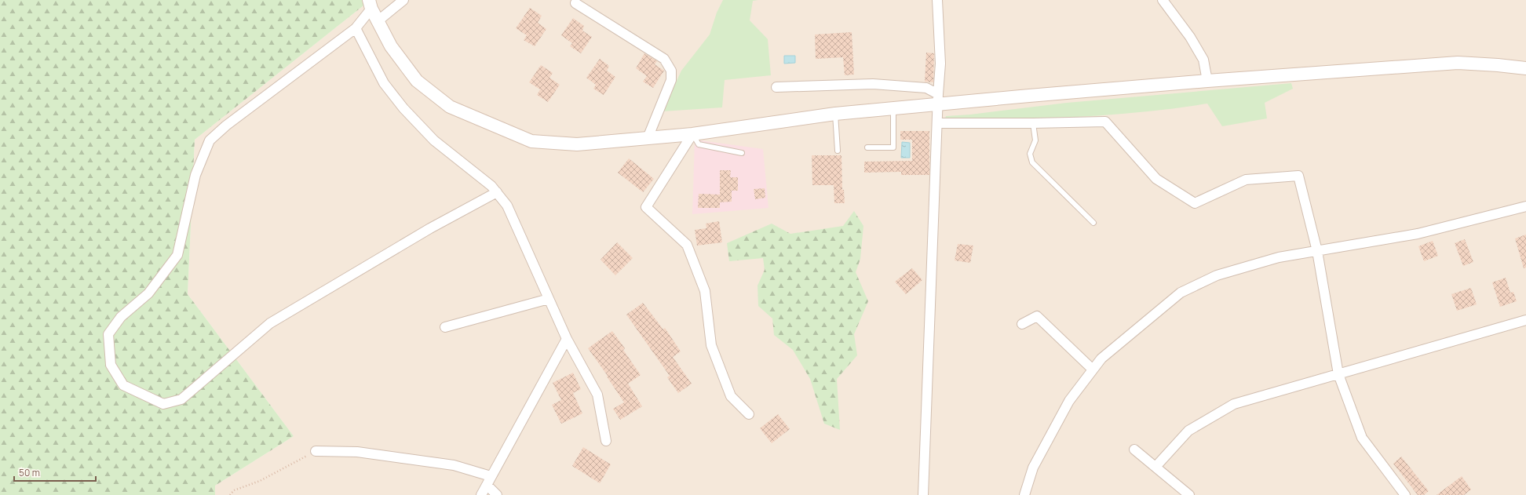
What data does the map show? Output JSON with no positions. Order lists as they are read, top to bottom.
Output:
{
  "scale_bar": "50 m"
}
